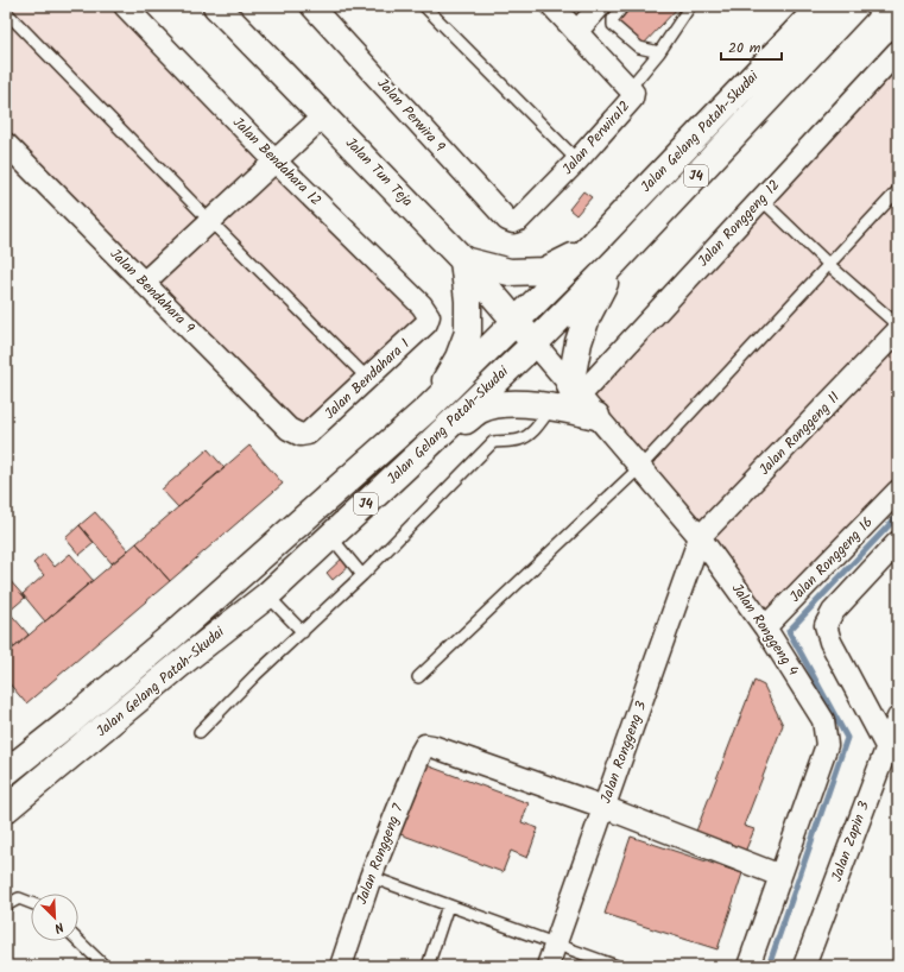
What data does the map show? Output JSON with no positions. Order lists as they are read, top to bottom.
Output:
{
  "streets": {
    "main road": ["Jalan Gelang Patah-Skudai", "Jalan Tun Teja", "J4"],
    "street": [
      "Jalan Perwira 9",
      "Jalan Perwira12",
      "Jalan Bendahara 12",
      "Jalan Ronggeng 12",
      "Jalan Bendahara 9",
      "Jalan Bendahara 1",
      "Jalan Ronggeng 11",
      "Jalan Ronggeng 16",
      "Jalan Ronggeng 4",
      "Jalan Ronggeng 3",
      "Jalan Zapin 3",
      "Jalan Ronggeng 7"
    ]
  },
  "crossings": [
    ["Jalan Perwira 9", "Jalan Perwira12"],
    ["Jalan Gelang Patah-Skudai", "Jalan Tun Teja"],
    ["Jalan Gelang Patah-Skudai", "Jalan Ronggeng 4"],
    ["Jalan Bendahara 12", "Jalan Bendahara 1"],
    ["Jalan Tun Teja", "Jalan Ronggeng 4"],
    ["Jalan Ronggeng 12", "Jalan Ronggeng 4"],
    ["Jalan Bendahara 9", "Jalan Bendahara 1"],
    ["Jalan Ronggeng 11", "Jalan Ronggeng 4"],
    ["Jalan Ronggeng 11", "Jalan Ronggeng 3"],
    ["Jalan Ronggeng 16", "Jalan Ronggeng 4"],
    ["Jalan Ronggeng 4", "Jalan Ronggeng 3"],
    ["Jalan Ronggeng 3", "Jalan Ronggeng 7"]
  ],
  "scale_bar": "20 m",
  "north": "bottom right"
}
